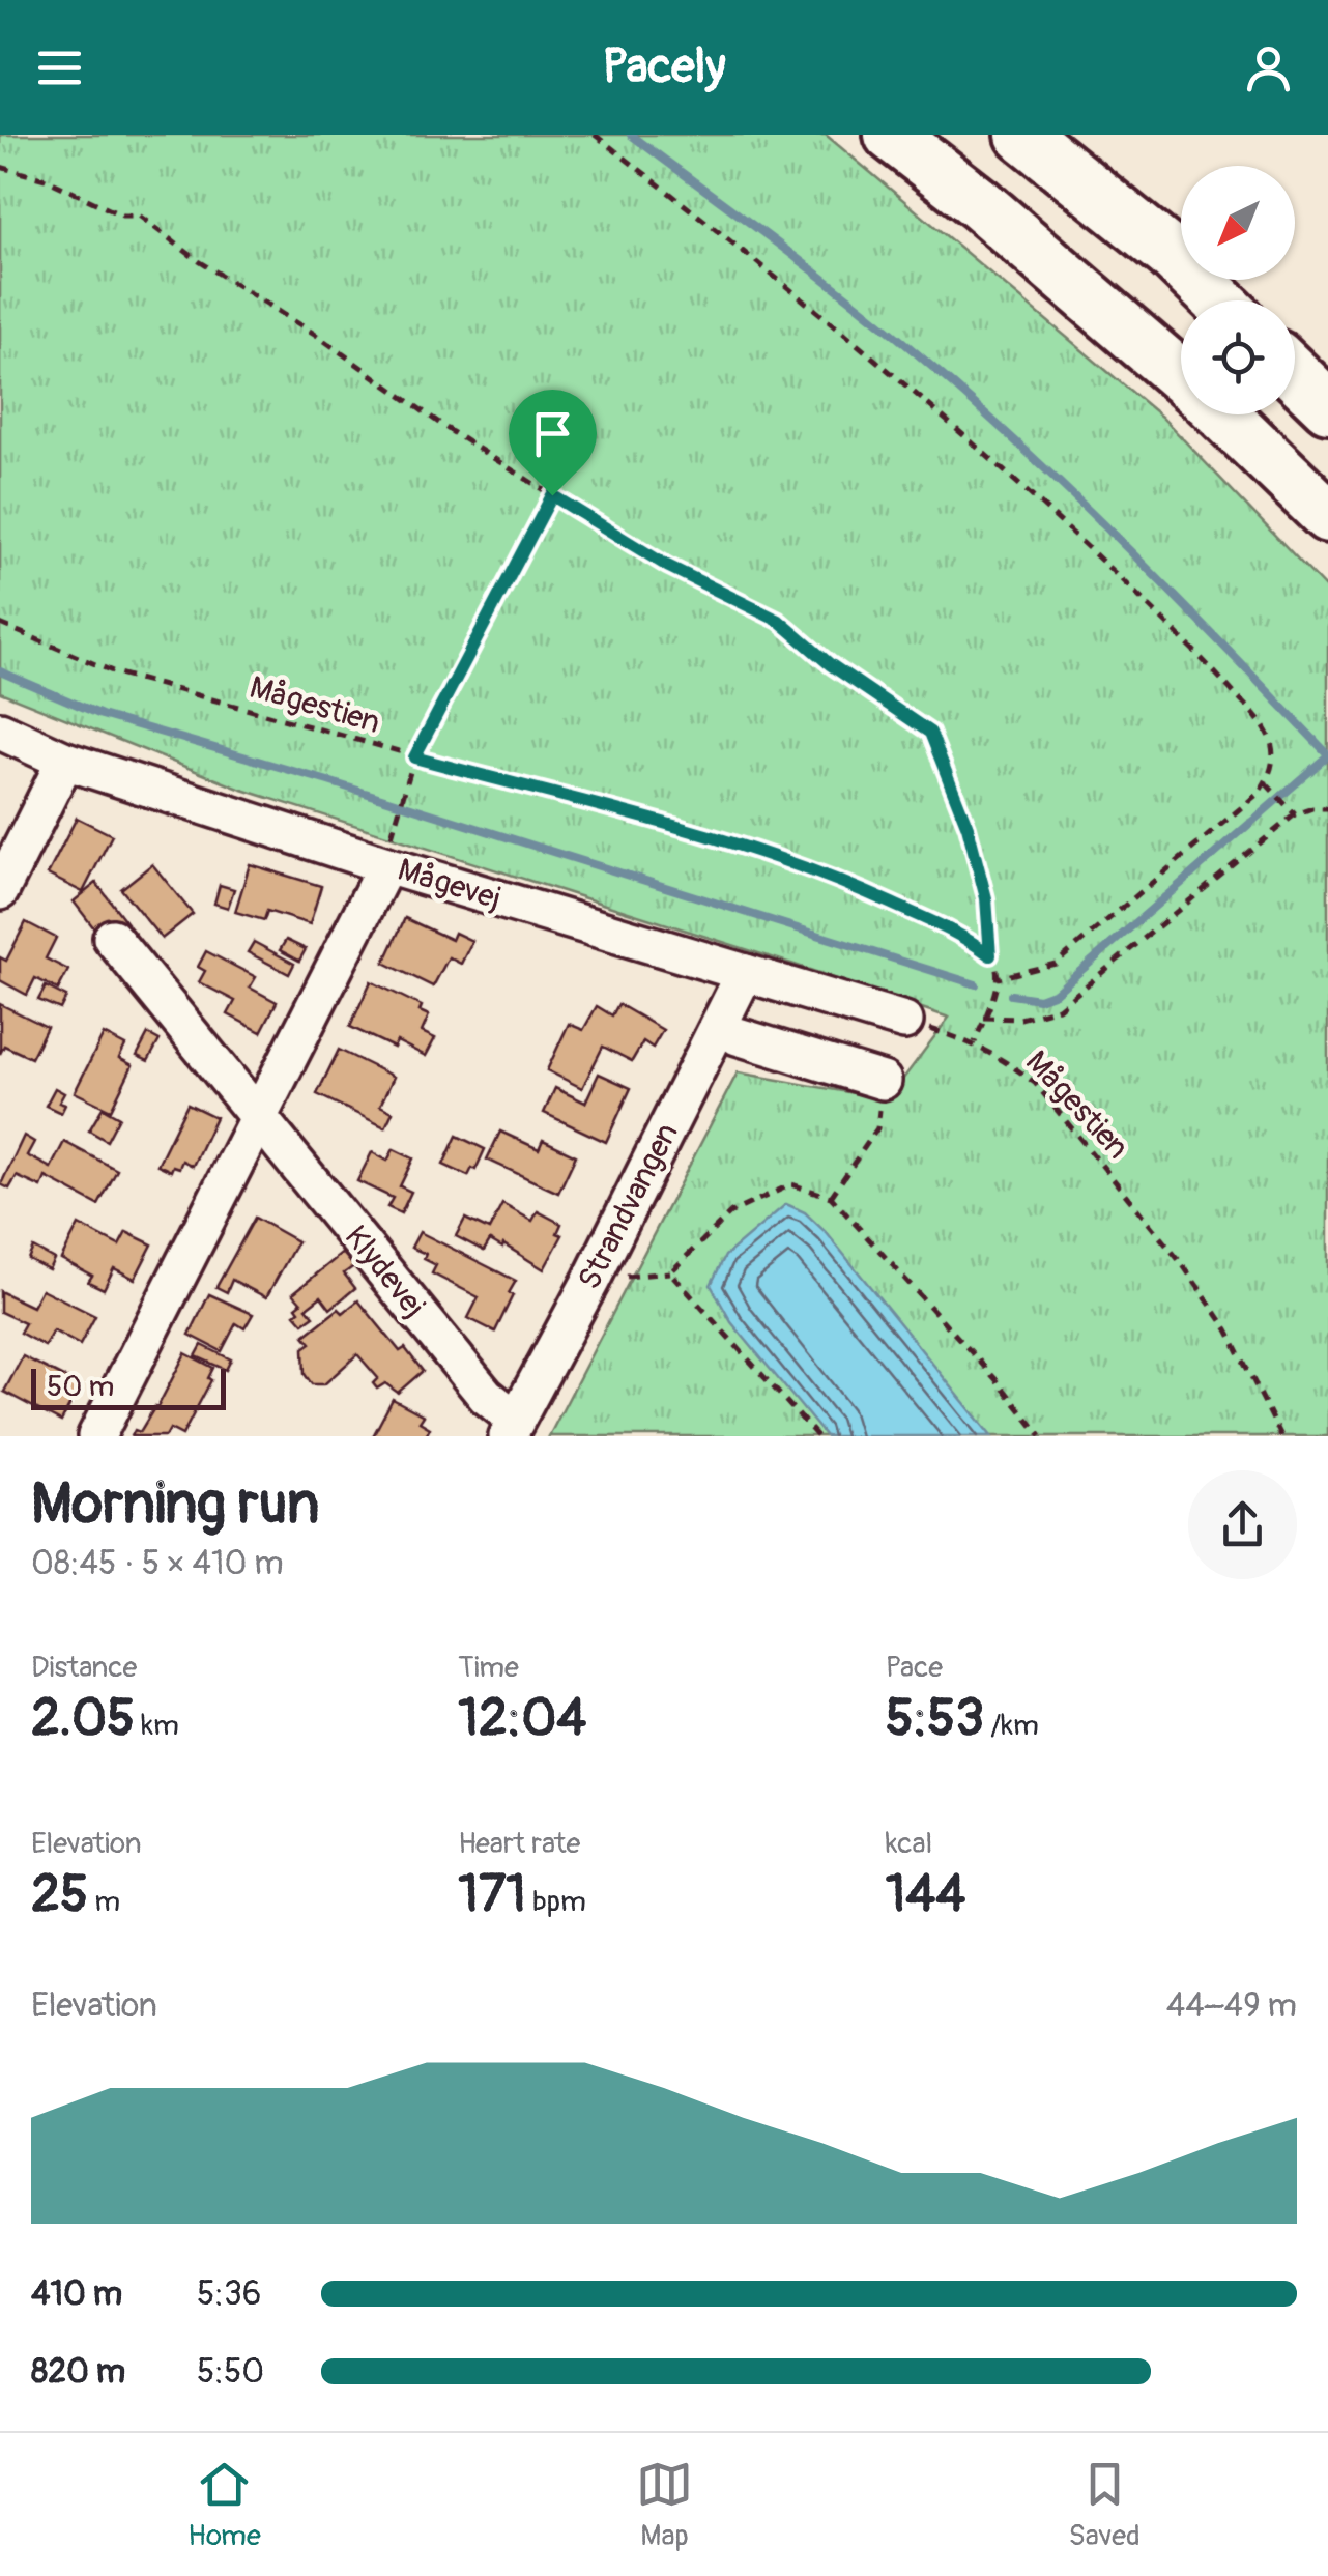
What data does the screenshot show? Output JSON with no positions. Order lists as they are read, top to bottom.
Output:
{
  "streets": {
    "street": ["Mågevej", "Strandvangen", "Klydevej"],
    "path": ["Mågestien"]
  },
  "crossings": [
    ["Mågestien", "Mågevej"],
    ["Mågevej", "Strandvangen"],
    ["Strandvangen", "Klydevej"]
  ],
  "scale_bar": "50 m",
  "north": "bottom left",
  "page": {
    "header": "Pacely",
    "scale": "50 m",
    "heading": ["Morning run", "08:45 · 5 × 410 m"],
    "stats": [
      ["Distance", "2.05 km"],
      ["Time", "12:04"],
      ["Pace", "5:53 /km"],
      ["Elevation", "25 m"],
      ["Heart rate", "171 bpm"],
      ["kcal", "144"]
    ],
    "chart": ["Elevation", "44–49 m"],
    "list": [
      {
        "name": "410 m",
        "note": "5:36"
      },
      {
        "name": "820 m",
        "note": "5:50"
      }
    ],
    "tabs": ["Home", "Map", "Saved"]
  }
}
